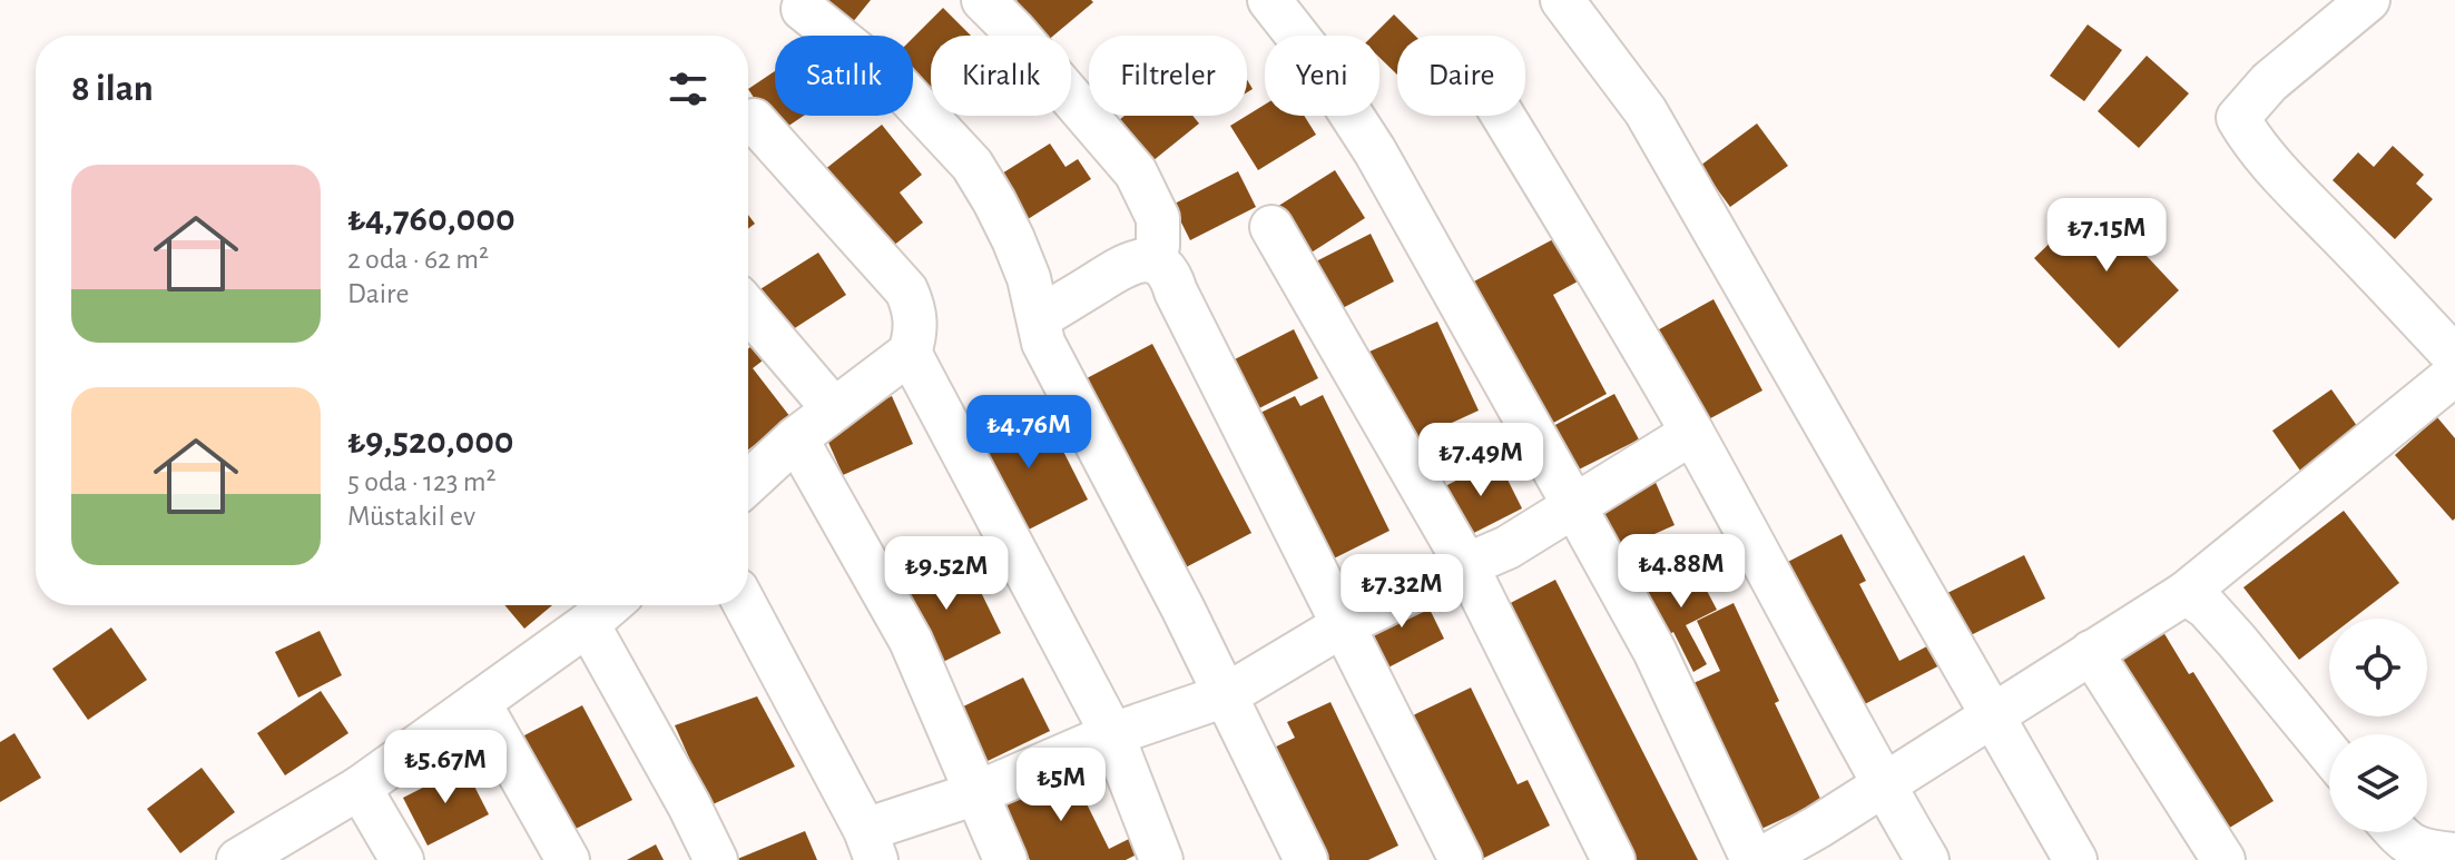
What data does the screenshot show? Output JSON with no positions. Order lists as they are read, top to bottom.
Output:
{
  "page": {
    "chip": [
      "Satılık",
      "Kiralık",
      "Filtreler",
      "Yeni",
      "Daire"
    ],
    "heading": "8 ilan",
    "list": [
      {
        "name": "₺4,760,000",
        "note": "2 oda · 62 m² · Daire"
      },
      {
        "name": "₺9,520,000",
        "note": "5 oda · 123 m² · Müstakil ev"
      }
    ],
    "price": [
      "₺7.15M",
      "₺4.76M",
      "₺7.49M",
      "₺4.88M",
      "₺9.52M",
      "₺7.32M",
      "₺5.67M",
      "₺5M"
    ]
  }
}
